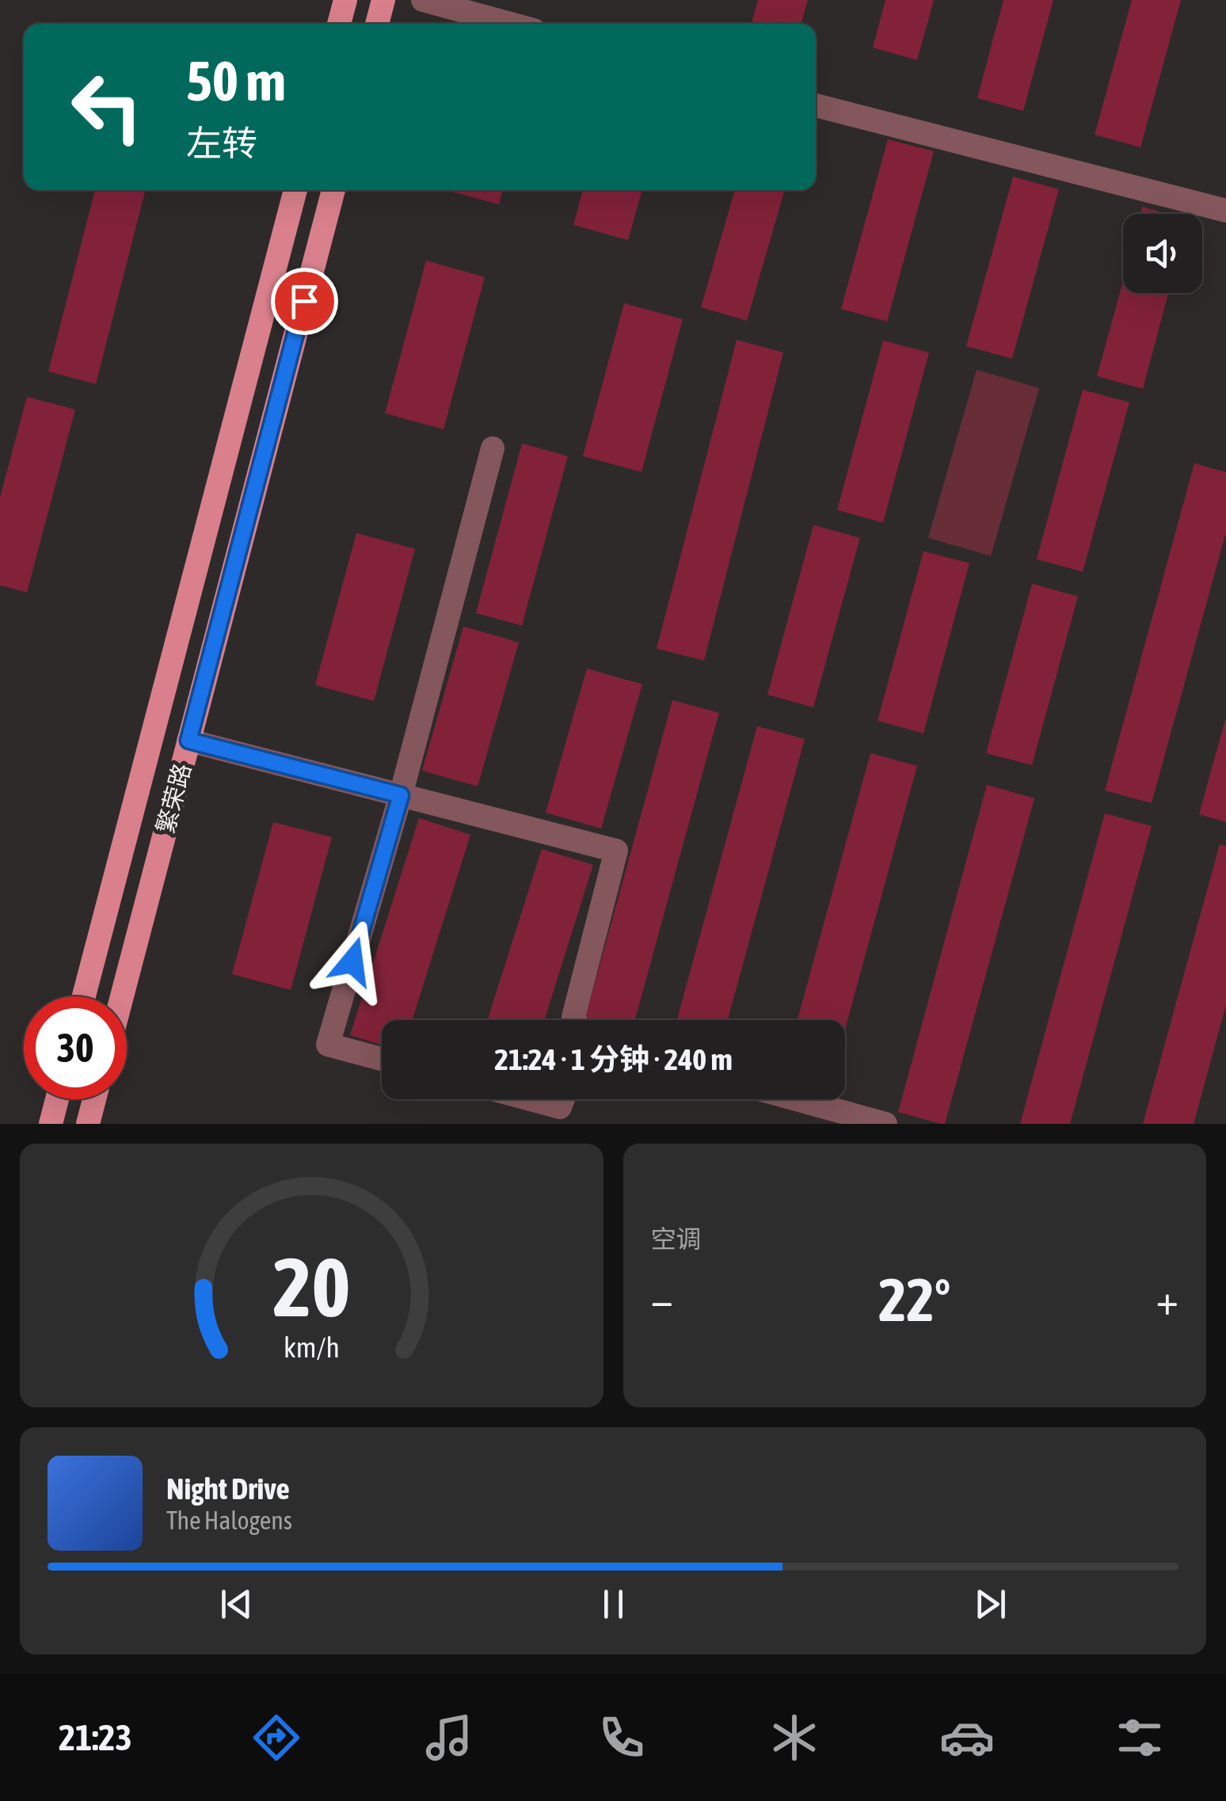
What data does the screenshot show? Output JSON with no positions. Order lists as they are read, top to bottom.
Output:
{
  "streets": {
    "main road": ["繁荣路"]
  },
  "page": {
    "turn": ["50 m", "左转"],
    "limit": "30",
    "trip": "21:24 · 1 分钟 · 240 m",
    "tile": "空调",
    "heat": ["−", "22°", "+"],
    "song": ["Night Drive", "The Halogens"],
    "tabs": "21:23",
    "gauge": ["20", "km/h"]
  }
}
